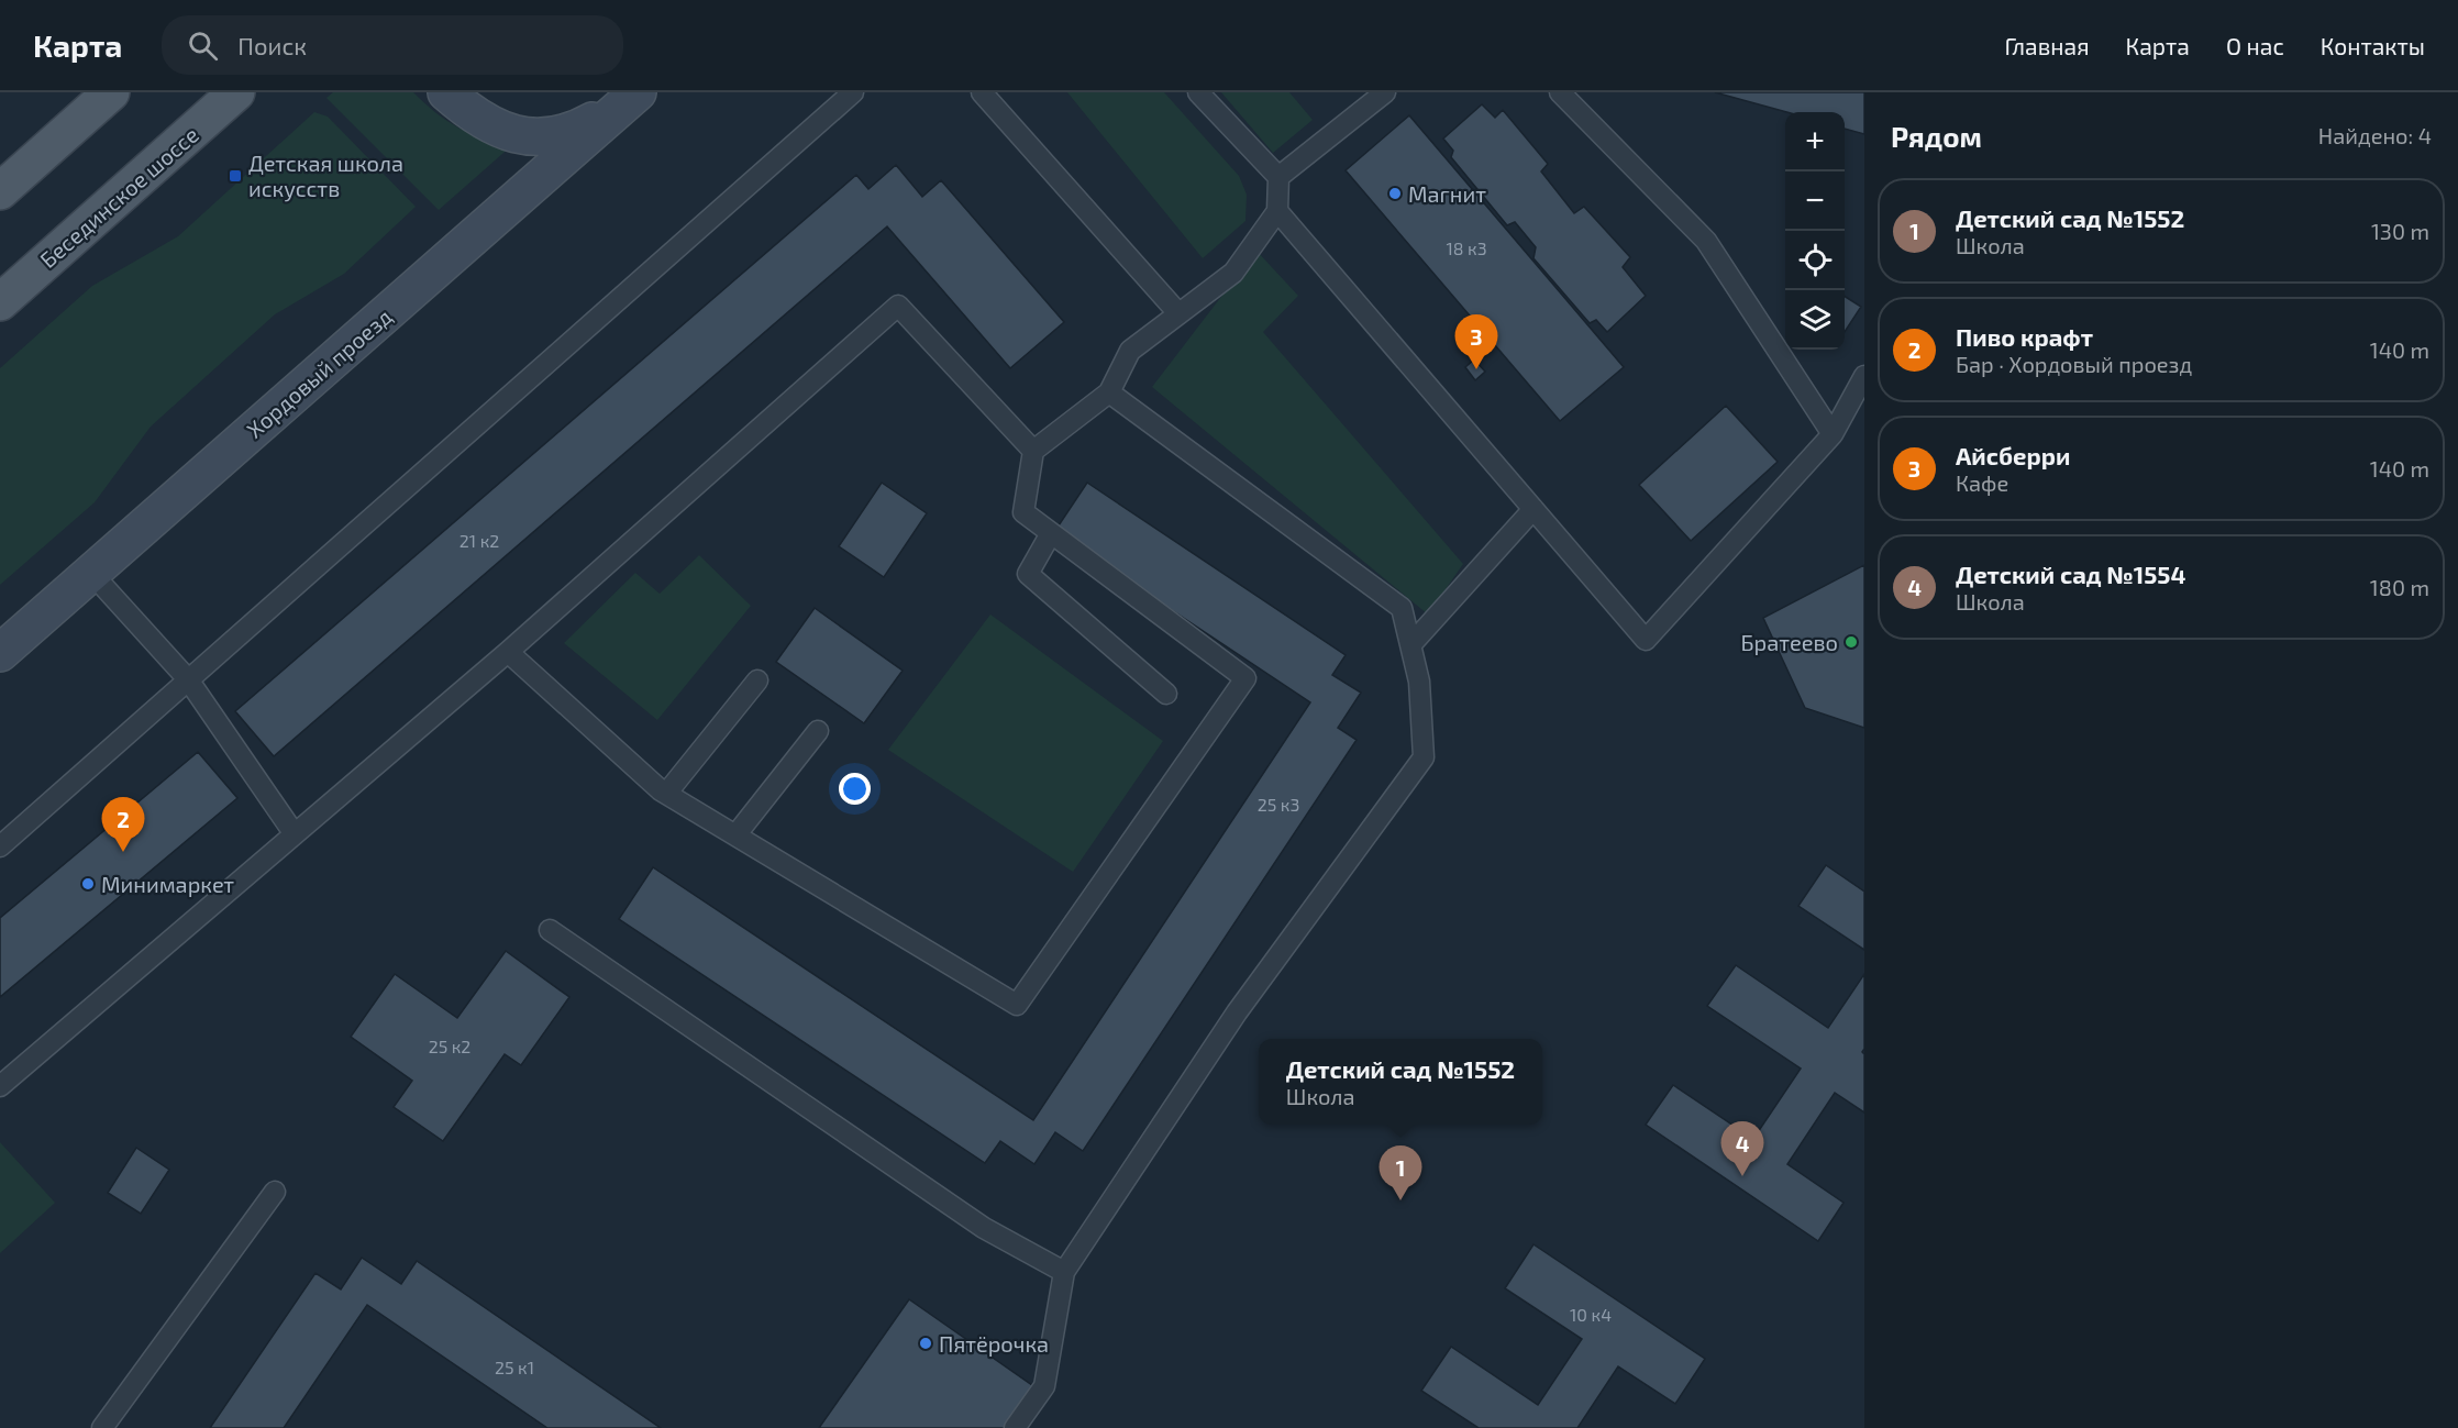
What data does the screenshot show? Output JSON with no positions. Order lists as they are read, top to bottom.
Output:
{
  "streets": {
    "main road": ["Бесединское шоссе", "Хордовый проезд"]
  },
  "places": {
    "transit": ["Детская школа искусств"],
    "other": [
      "Магнит",
      "Братеево",
      "Минимаркет",
      "Пятёрочка"
    ]
  },
  "house_numbers": [
    "18 к3",
    "21 к2",
    "25 к3",
    "25 к2",
    "10 к4",
    "25 к1"
  ],
  "page": {
    "header": "Карта",
    "search": "Поиск",
    "nav": [
      "Главная",
      "Карта",
      "О нас",
      "Контакты"
    ],
    "heading": ["Рядом", "Найдено: 4"],
    "map_buttons": ["+", "−"],
    "list": [
      {
        "mark": "1",
        "name": "Детский сад №1552",
        "note": "Школа",
        "value": "130 m"
      },
      {
        "mark": "2",
        "name": "Пиво крафт",
        "note": "Бар · Хордовый проезд",
        "value": "140 m"
      },
      {
        "mark": "3",
        "name": "Айсберри",
        "note": "Кафе",
        "value": "140 m"
      },
      {
        "mark": "4",
        "name": "Детский сад №1554",
        "note": "Школа",
        "value": "180 m"
      }
    ],
    "pins": [
      "3",
      "2",
      "4",
      "1"
    ],
    "popup": ["Детский сад №1552", "Школа"]
  }
}
